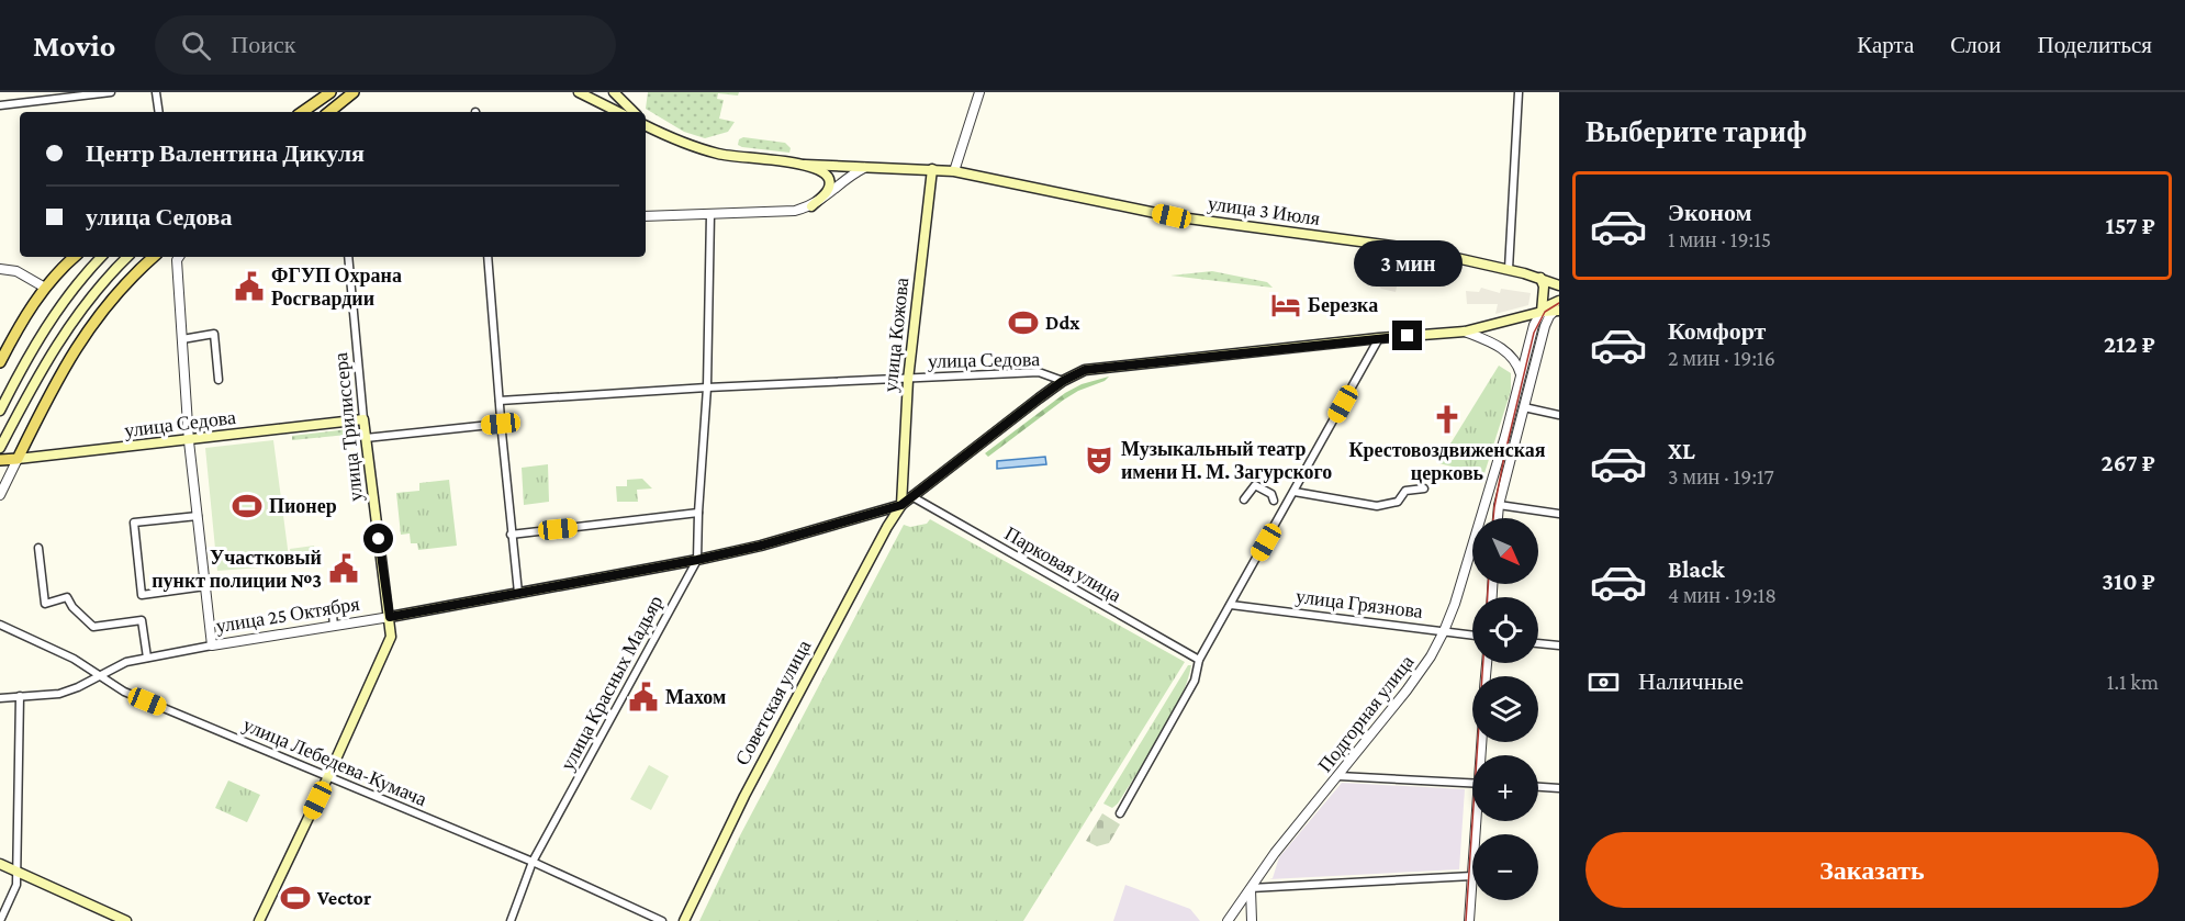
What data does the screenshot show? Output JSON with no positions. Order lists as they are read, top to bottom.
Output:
{
  "streets": {
    "main road": [
      "улица 3 Июля",
      "улица Кожова",
      "улица Седова",
      "улица Трилиссера",
      "улица 25 Октября",
      "Советская улица"
    ],
    "street": [
      "Парковая улица",
      "улица Грязнова",
      "улица Красных Мадьяр",
      "Подгорная улица",
      "улица Лебедева-Кумача"
    ]
  },
  "crossings": [
    ["улица 3 Июля", "улица Кожова"],
    ["улица Кожова", "улица Седова"],
    ["улица Кожова", "улица 25 Октября"],
    ["улица Кожова", "Советская улица"],
    ["улица Седова", "улица Трилиссера"],
    ["улица Седова", "улица 25 Октября"],
    ["улица Седова", "улица Красных Мадьяр"],
    ["улица Седова", "Подгорная улица"],
    ["улица Трилиссера", "улица 25 Октября"],
    ["улица Трилиссера", "улица Лебедева-Кумача"],
    ["Парковая улица", "улица 25 Октября"],
    ["улица Грязнова", "Подгорная улица"],
    ["улица 25 Октября", "улица Красных Мадьяр"],
    ["улица 25 Октября", "Советская улица"],
    ["улица 25 Октября", "улица Лебедева-Кумача"],
    ["улица Красных Мадьяр", "улица Лебедева-Кумача"]
  ],
  "places": {
    "public building": ["ФГУП Охрана Росгвардии", "Участковый пункт полиции №3", "Махом"],
    "hotel": ["Березка"],
    "sports": ["Ddx", "Пионер", "Vector"],
    "church": ["Крестовоздвиженская церковь"],
    "theatre": ["Музыкальный театр имени Н. М. Загурского"]
  },
  "north": "bottom right",
  "page": {
    "header": "Movio",
    "search": "Поиск",
    "nav": ["Карта", "Слои", "Поделиться"],
    "heading": "Выберите тариф",
    "banner": ["Центр Валентина Дикуля", "улица Седова"],
    "list": [
      {
        "name": "Эконом",
        "note": "1 мин · 19:15",
        "value": "157 ₽"
      },
      {
        "name": "Комфорт",
        "note": "2 мин · 19:16",
        "value": "212 ₽"
      },
      {
        "name": "XL",
        "note": "3 мин · 19:17",
        "value": "267 ₽"
      },
      {
        "name": "Black",
        "note": "4 мин · 19:18",
        "value": "310 ₽"
      }
    ],
    "bubble": "3 мин",
    "map_buttons": ["+", "−"],
    "pay": ["Наличные", "1.1 km"],
    "buttons": "Заказать"
  }
}
